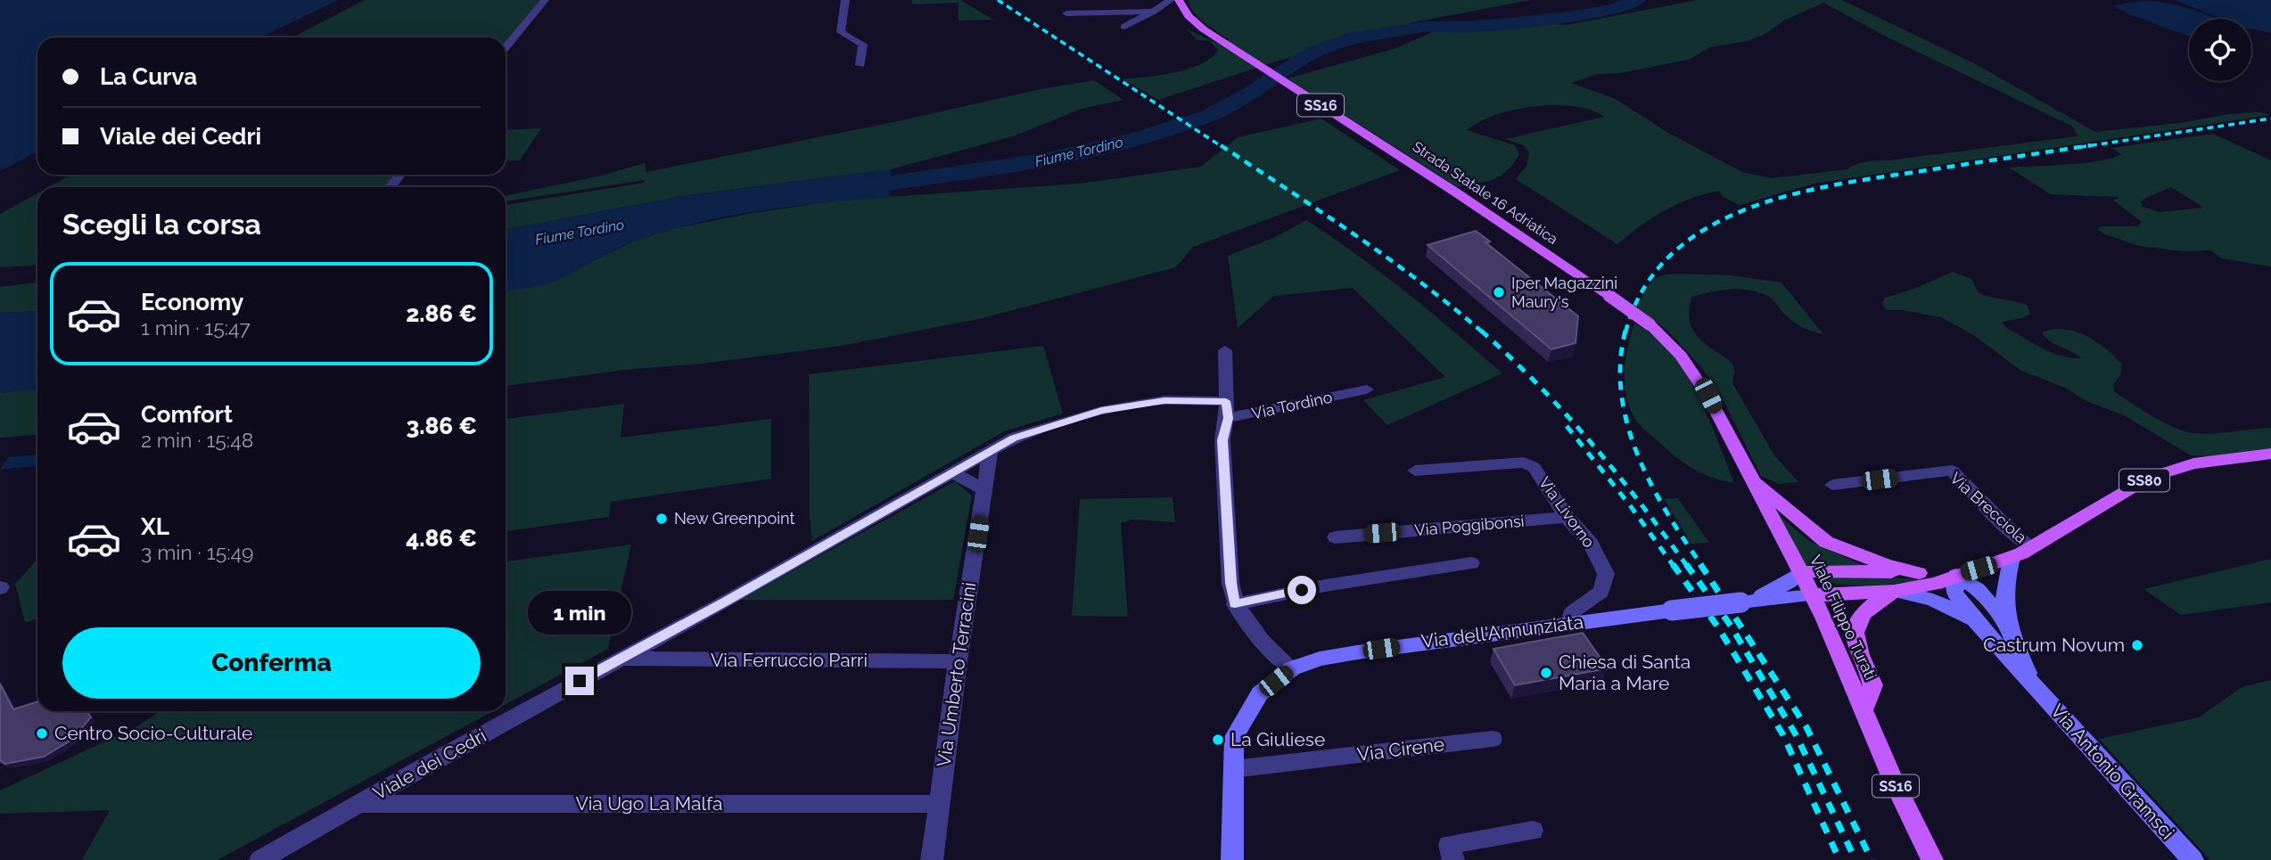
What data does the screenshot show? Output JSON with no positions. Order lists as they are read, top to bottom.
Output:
{
  "streets": {
    "main road": [
      "SS16",
      "Strada Statale 16 Adriatica",
      "SS80",
      "Viale Filippo Turati"
    ],
    "street": [
      "Via Tordino",
      "Via Brecciola",
      "Via Livorno",
      "Via Poggibonsi",
      "Via dell'Annunziata",
      "Via Ferruccio Parri",
      "Via Umberto Terracini",
      "Via Cirene",
      "Viale dei Cedri",
      "Via Antonio Gramsci",
      "Via Ugo La Malfa"
    ]
  },
  "crossings": [
    ["Strada Statale 16 Adriatica", "Viale Filippo Turati"],
    ["Via Tordino", "Via dell'Annunziata"],
    ["Via Tordino", "Via Umberto Terracini"],
    ["Via Tordino", "Viale dei Cedri"],
    ["SS80", "Via Brecciola"],
    ["SS80", "Viale Filippo Turati"],
    ["SS80", "Via dell'Annunziata"],
    ["SS80", "Via Antonio Gramsci"],
    ["Via Livorno", "Via Poggibonsi"],
    ["Via Livorno", "Via dell'Annunziata"],
    ["Viale Filippo Turati", "Via dell'Annunziata"],
    ["Via dell'Annunziata", "Via Cirene"],
    ["Via Ferruccio Parri", "Via Umberto Terracini"],
    ["Via Ferruccio Parri", "Viale dei Cedri"],
    ["Via Umberto Terracini", "Viale dei Cedri"],
    ["Via Umberto Terracini", "Via Ugo La Malfa"],
    ["Viale dei Cedri", "Via Ugo La Malfa"]
  ],
  "water": ["Fiume Tordino"],
  "places": [
    "Iper Magazzini Maury's",
    "New Greenpoint",
    "Castrum Novum",
    "Chiesa di Santa Maria a Mare",
    "Centro Socio-Culturale",
    "La Giuliese"
  ],
  "page": {
    "banner": ["La Curva", "Viale dei Cedri"],
    "heading": "Scegli la corsa",
    "list": [
      {
        "name": "Economy",
        "note": "1 min · 15:47",
        "value": "2.86 €"
      },
      {
        "name": "Comfort",
        "note": "2 min · 15:48",
        "value": "3.86 €"
      },
      {
        "name": "XL",
        "note": "3 min · 15:49",
        "value": "4.86 €"
      }
    ],
    "bubble": "1 min",
    "buttons": "Conferma"
  }
}
